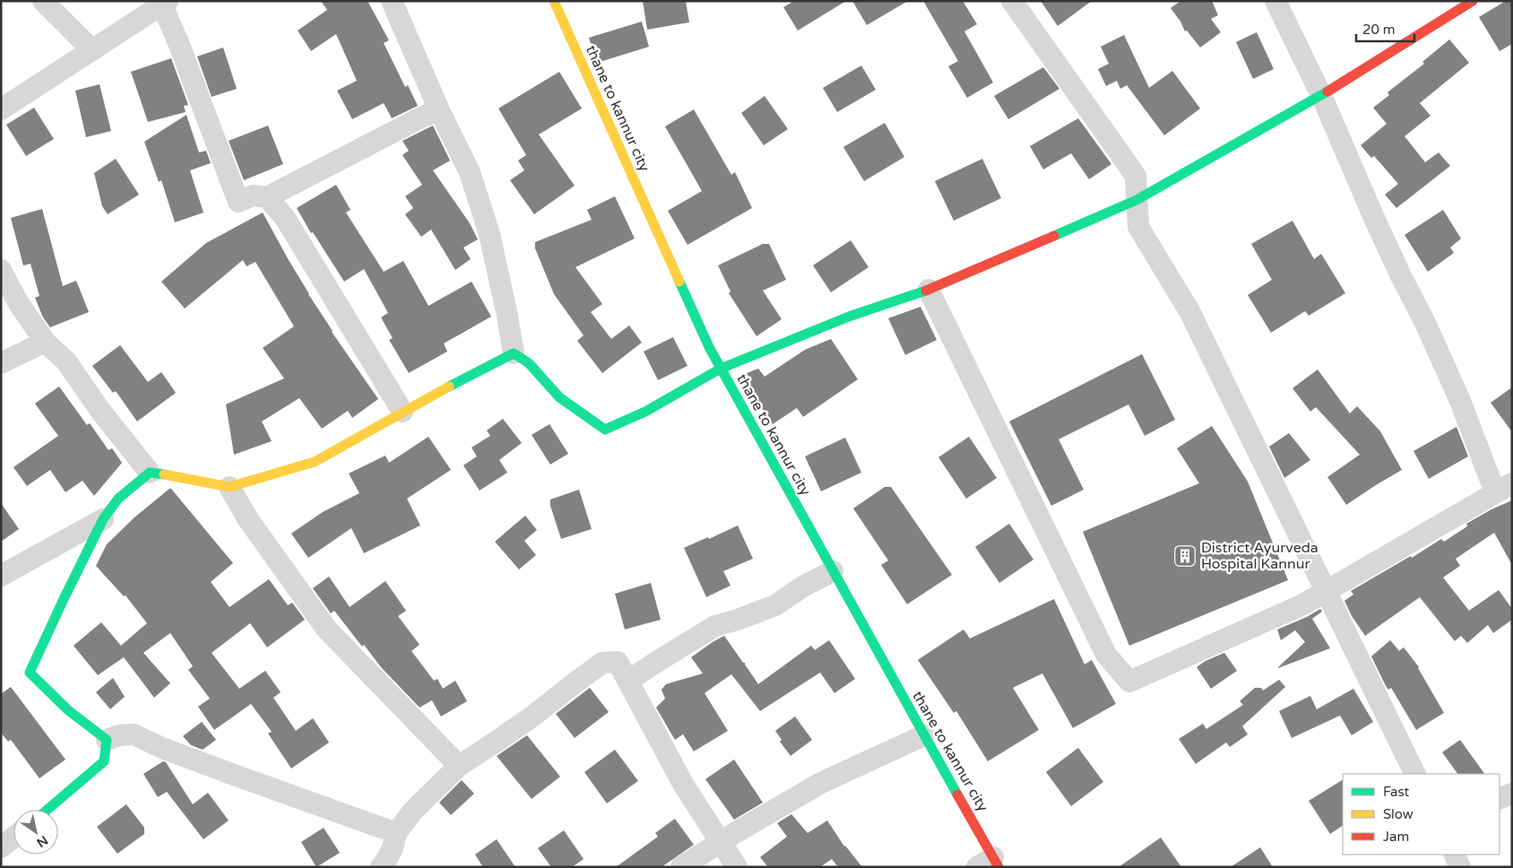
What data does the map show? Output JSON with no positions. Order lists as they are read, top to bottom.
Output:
{
  "streets": {
    "street": ["thane to kannur city"]
  },
  "places": {
    "building": ["District Ayurveda Hospital Kannur"]
  },
  "legend": ["Fast", "Slow", "Jam"],
  "scale_bar": "20 m",
  "north": "bottom right"
}
